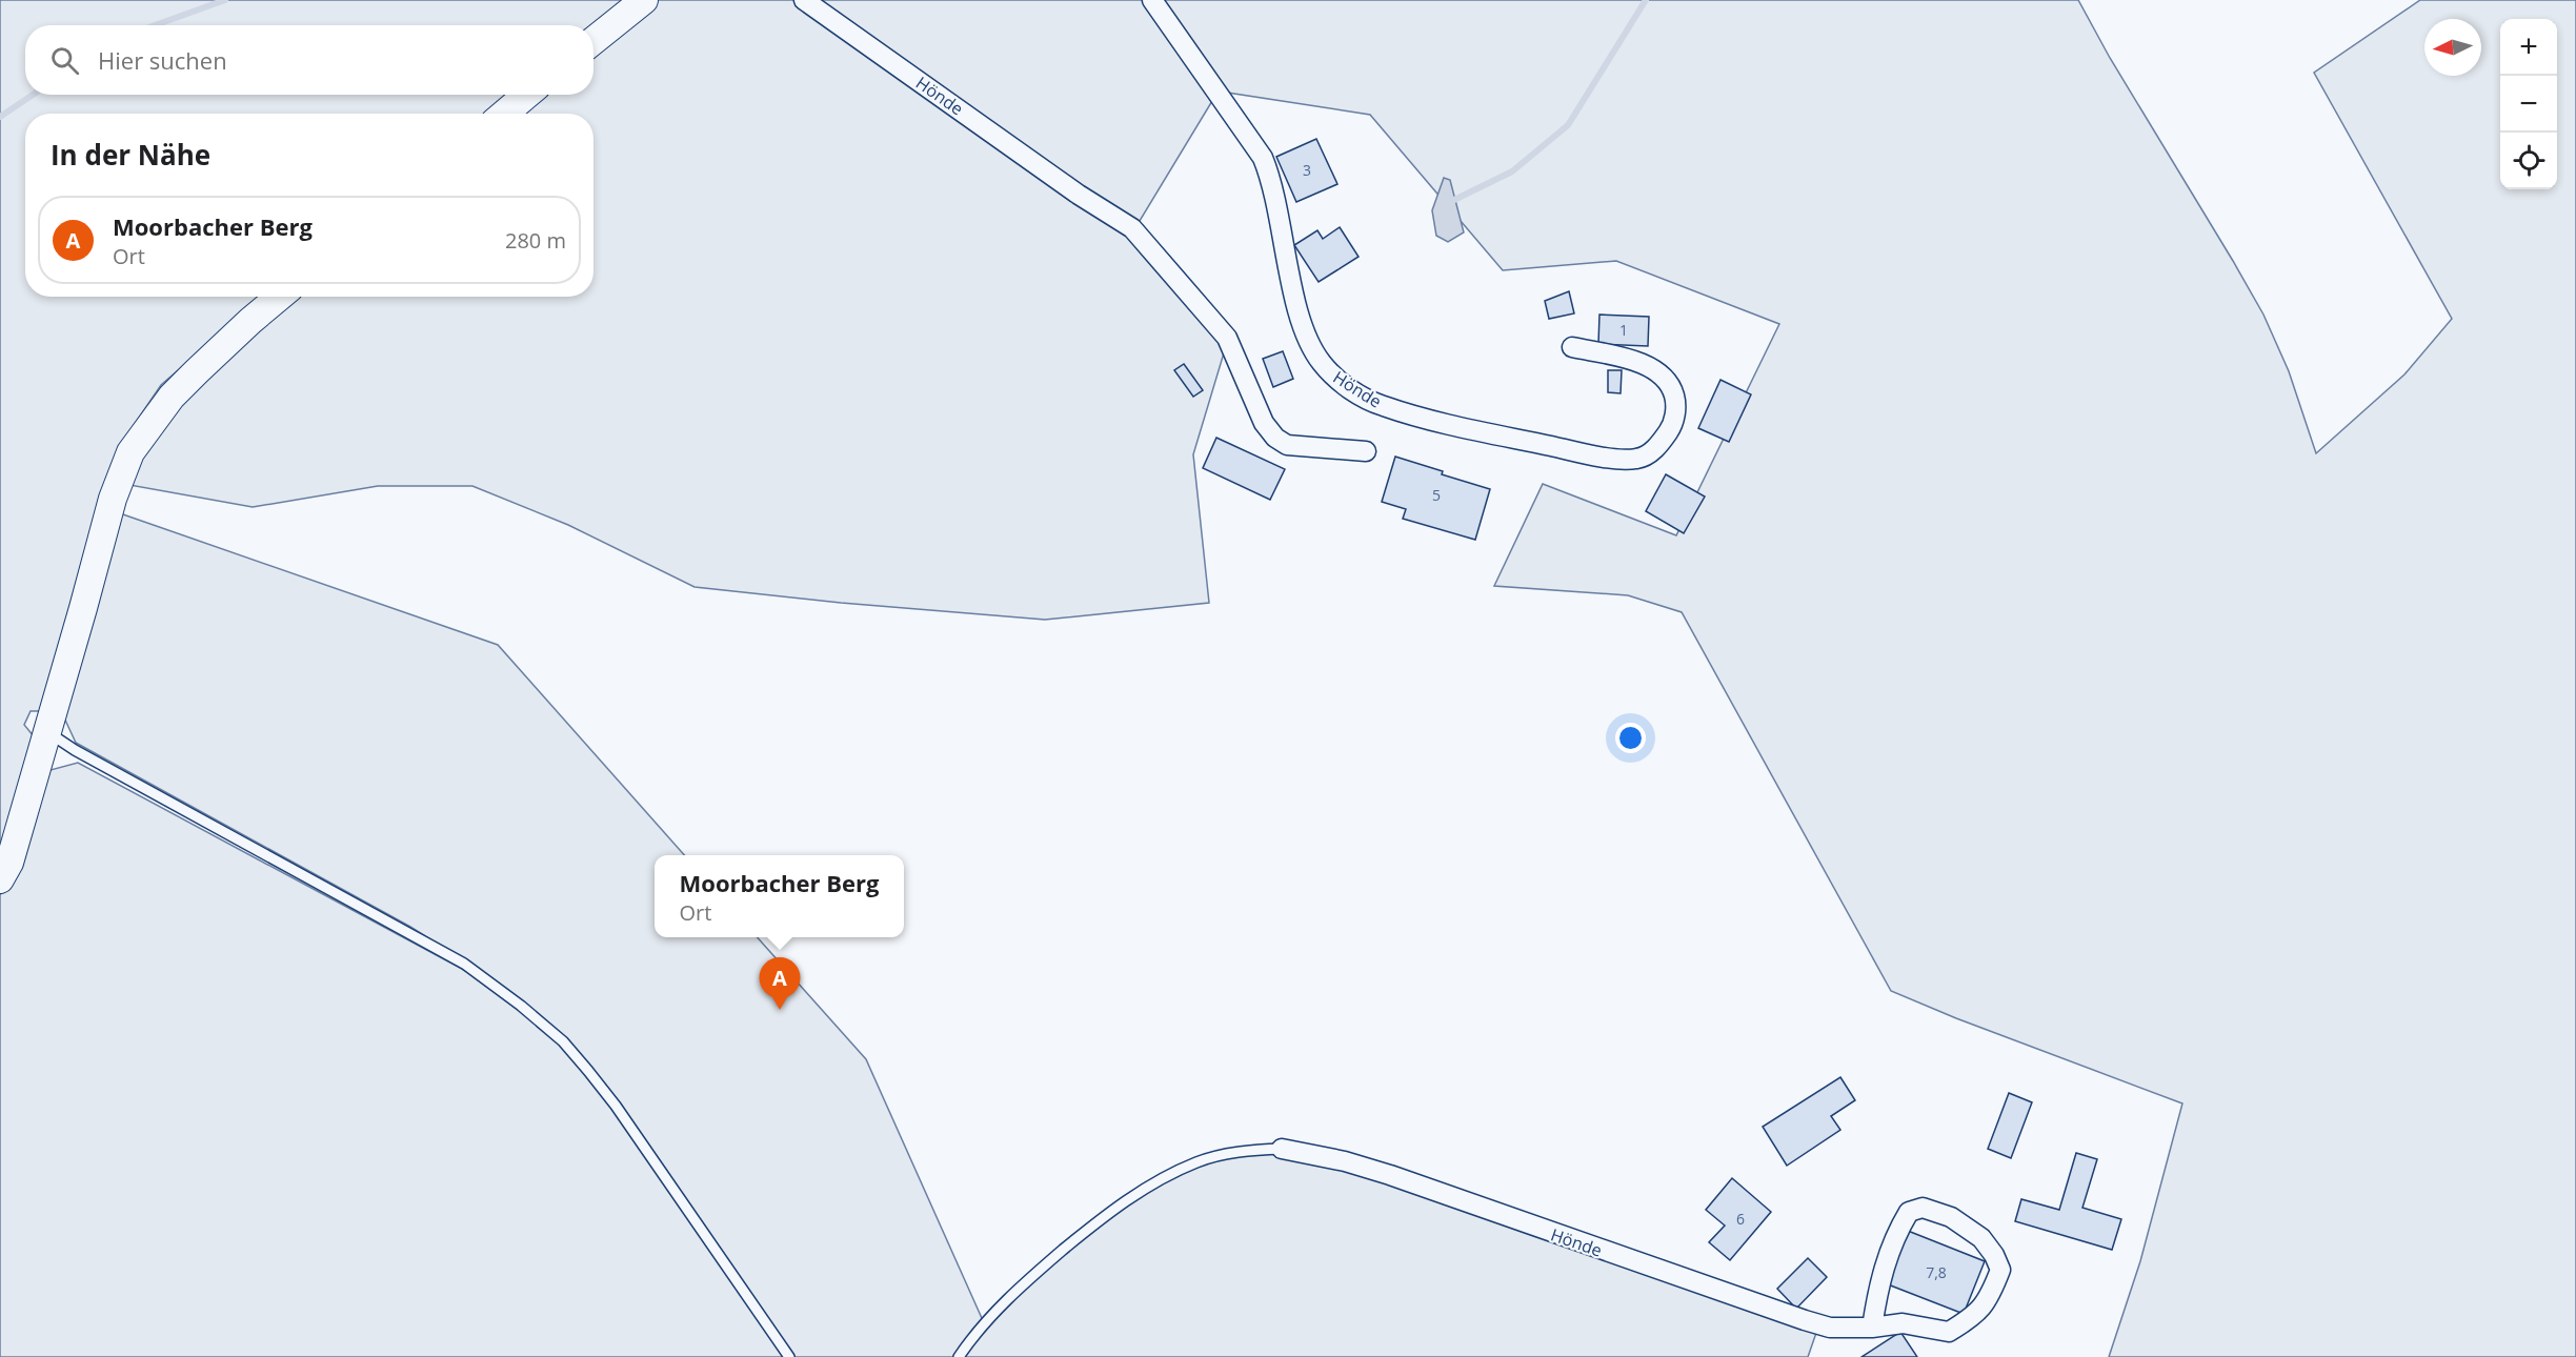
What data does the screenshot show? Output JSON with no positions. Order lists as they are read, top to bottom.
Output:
{
  "streets": {
    "street": ["Hönde"]
  },
  "house_numbers": [
    "3",
    "1",
    "5",
    "6",
    "7,8"
  ],
  "north": "left",
  "page": {
    "map_buttons": ["+", "−"],
    "search": "Hier suchen",
    "heading": "In der Nähe",
    "list": [
      {
        "mark": "A",
        "name": "Moorbacher Berg",
        "note": "Ort",
        "value": "280 m"
      }
    ],
    "popup": ["Moorbacher Berg", "Ort"],
    "pins": "A"
  }
}
